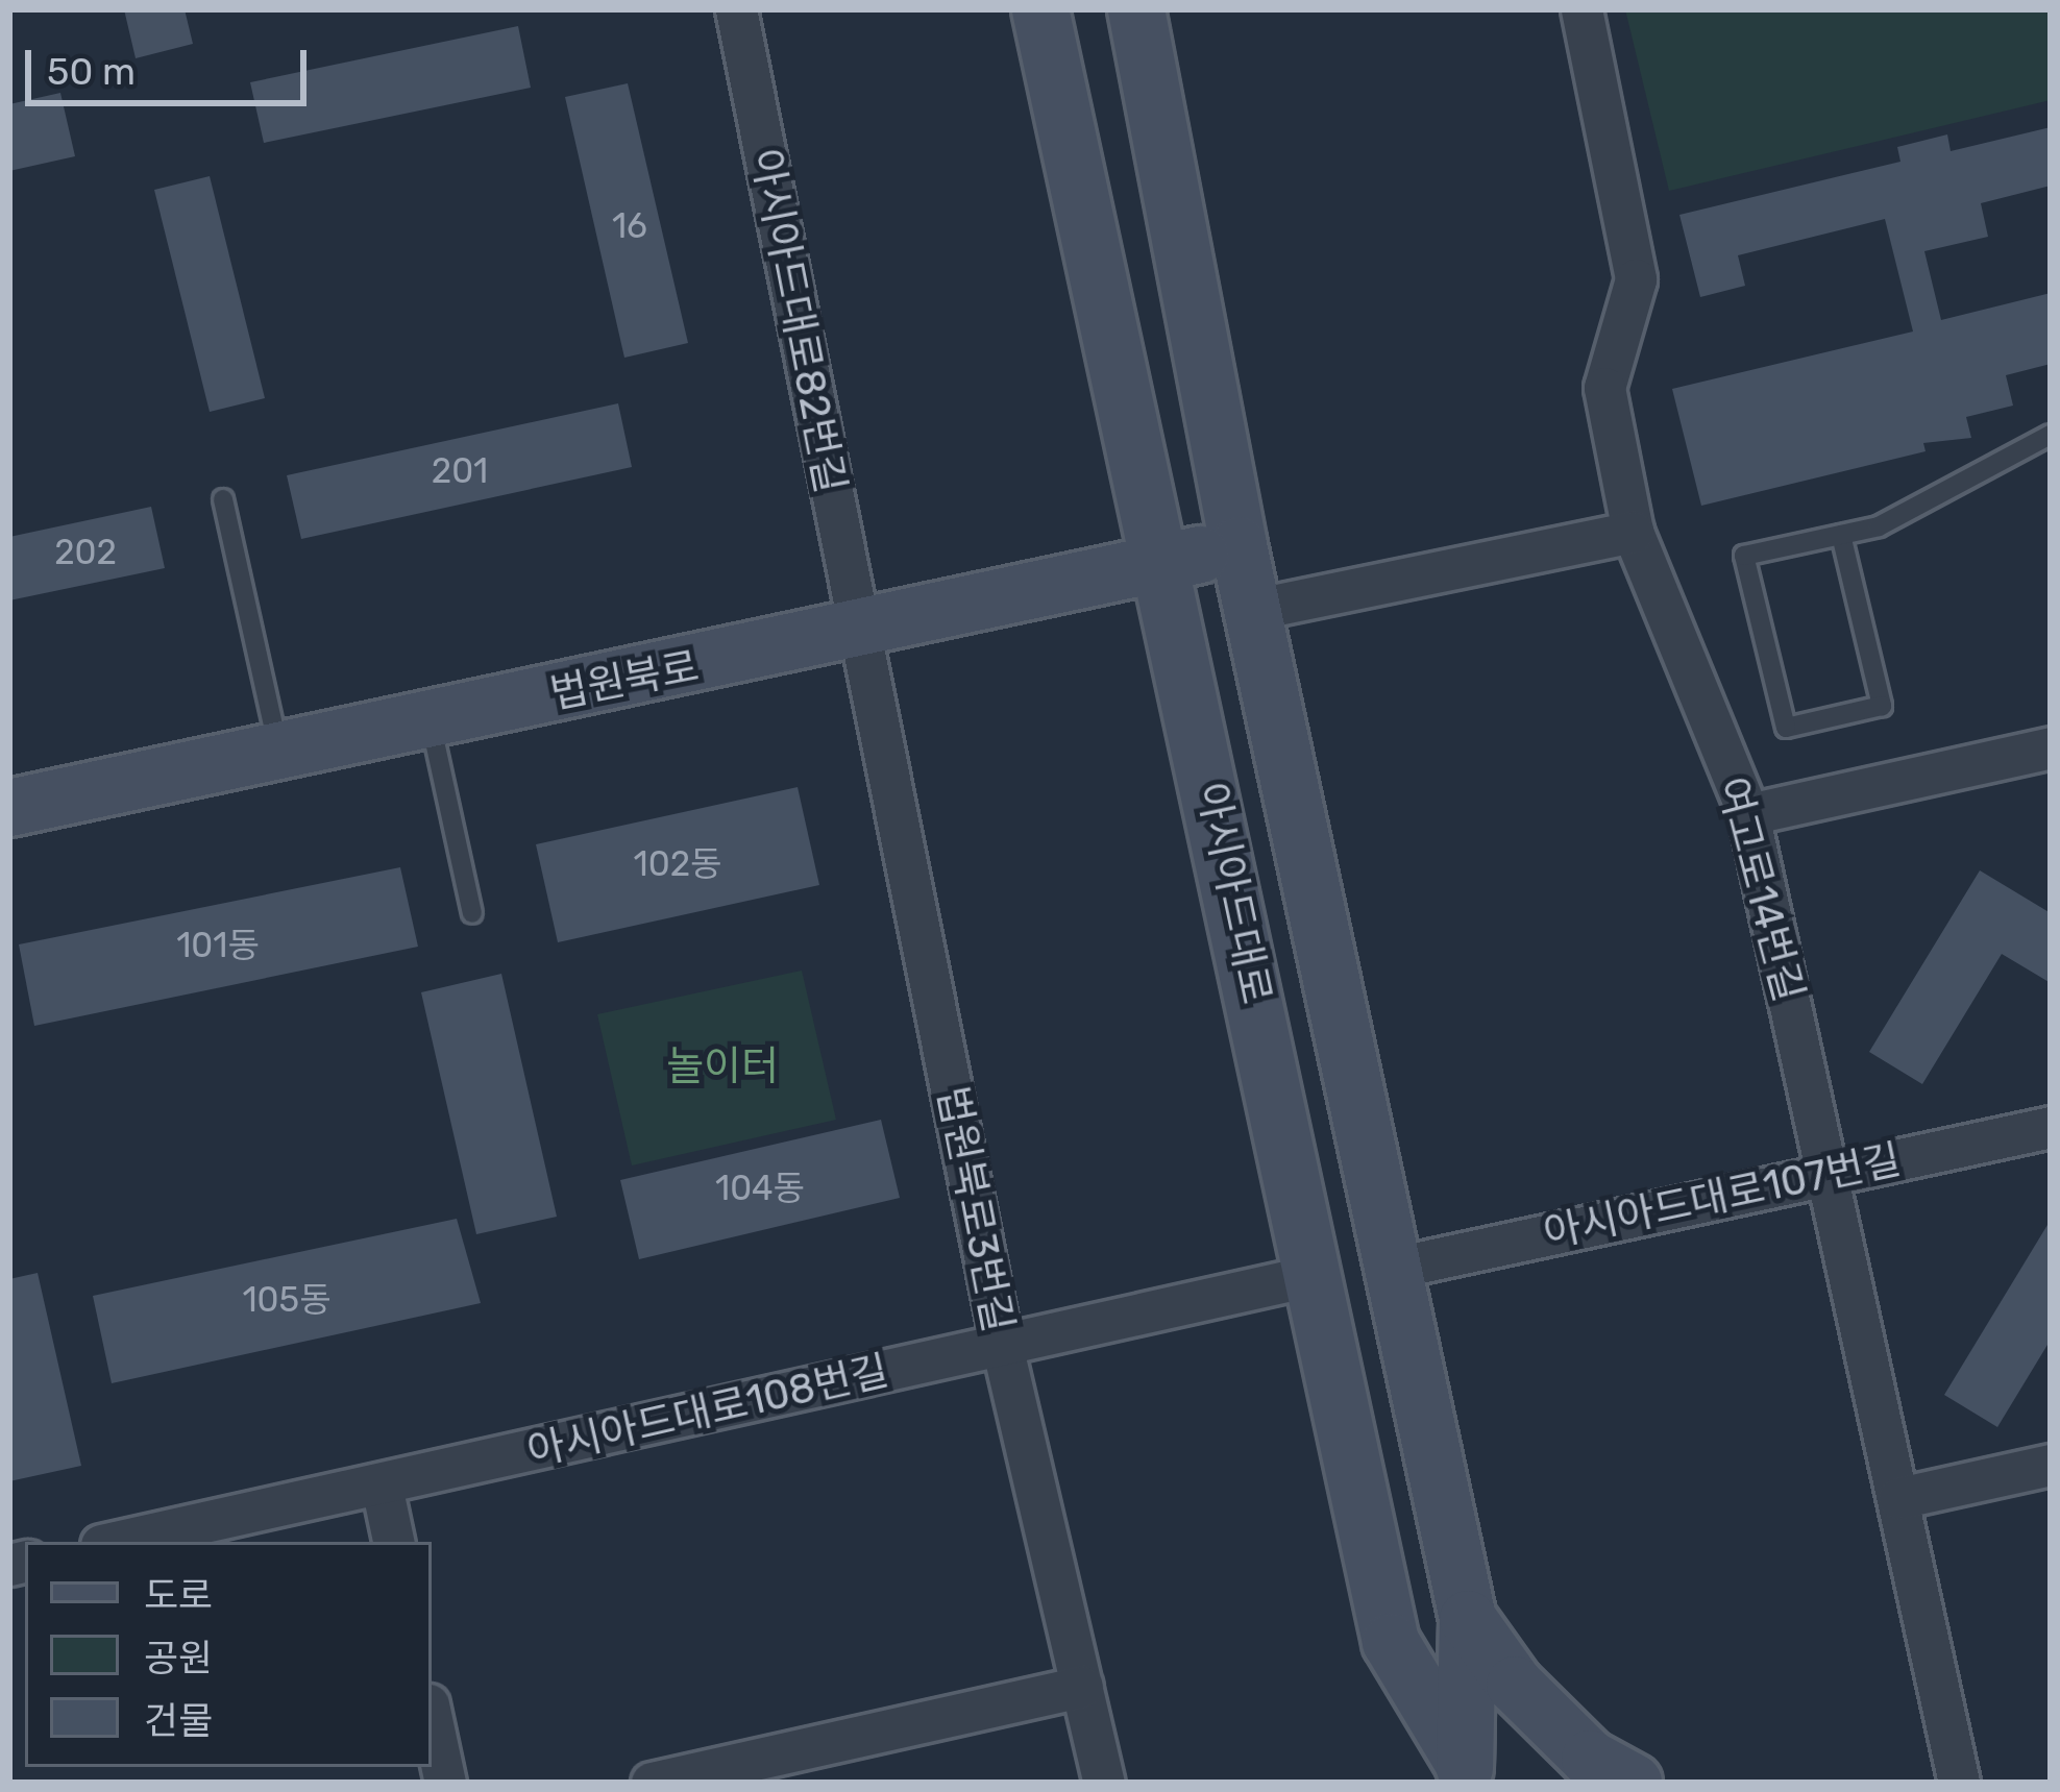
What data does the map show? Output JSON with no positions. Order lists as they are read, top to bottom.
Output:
{
  "streets": {
    "main road": ["법원북로", "아시아드대로"],
    "street": [
      "아시아드대로82번길",
      "여고로14번길",
      "아시아드대로107번길",
      "법원북로3번길",
      "아시아드대로108번길"
    ]
  },
  "crossings": [
    ["아시아드대로82번길", "법원북로"],
    ["아시아드대로82번길", "법원북로3번길"],
    ["법원북로", "아시아드대로"],
    ["법원북로", "법원북로3번길"],
    ["여고로14번길", "아시아드대로107번길"],
    ["아시아드대로", "아시아드대로107번길"],
    ["아시아드대로", "아시아드대로108번길"],
    ["법원북로3번길", "아시아드대로108번길"]
  ],
  "parks": ["놀이터"],
  "house_numbers": [
    "16",
    "201",
    "202",
    "102동",
    "101동",
    "104동",
    "105동"
  ],
  "legend": ["도로", "공원", "건물"],
  "scale_bar": "50 m"
}
